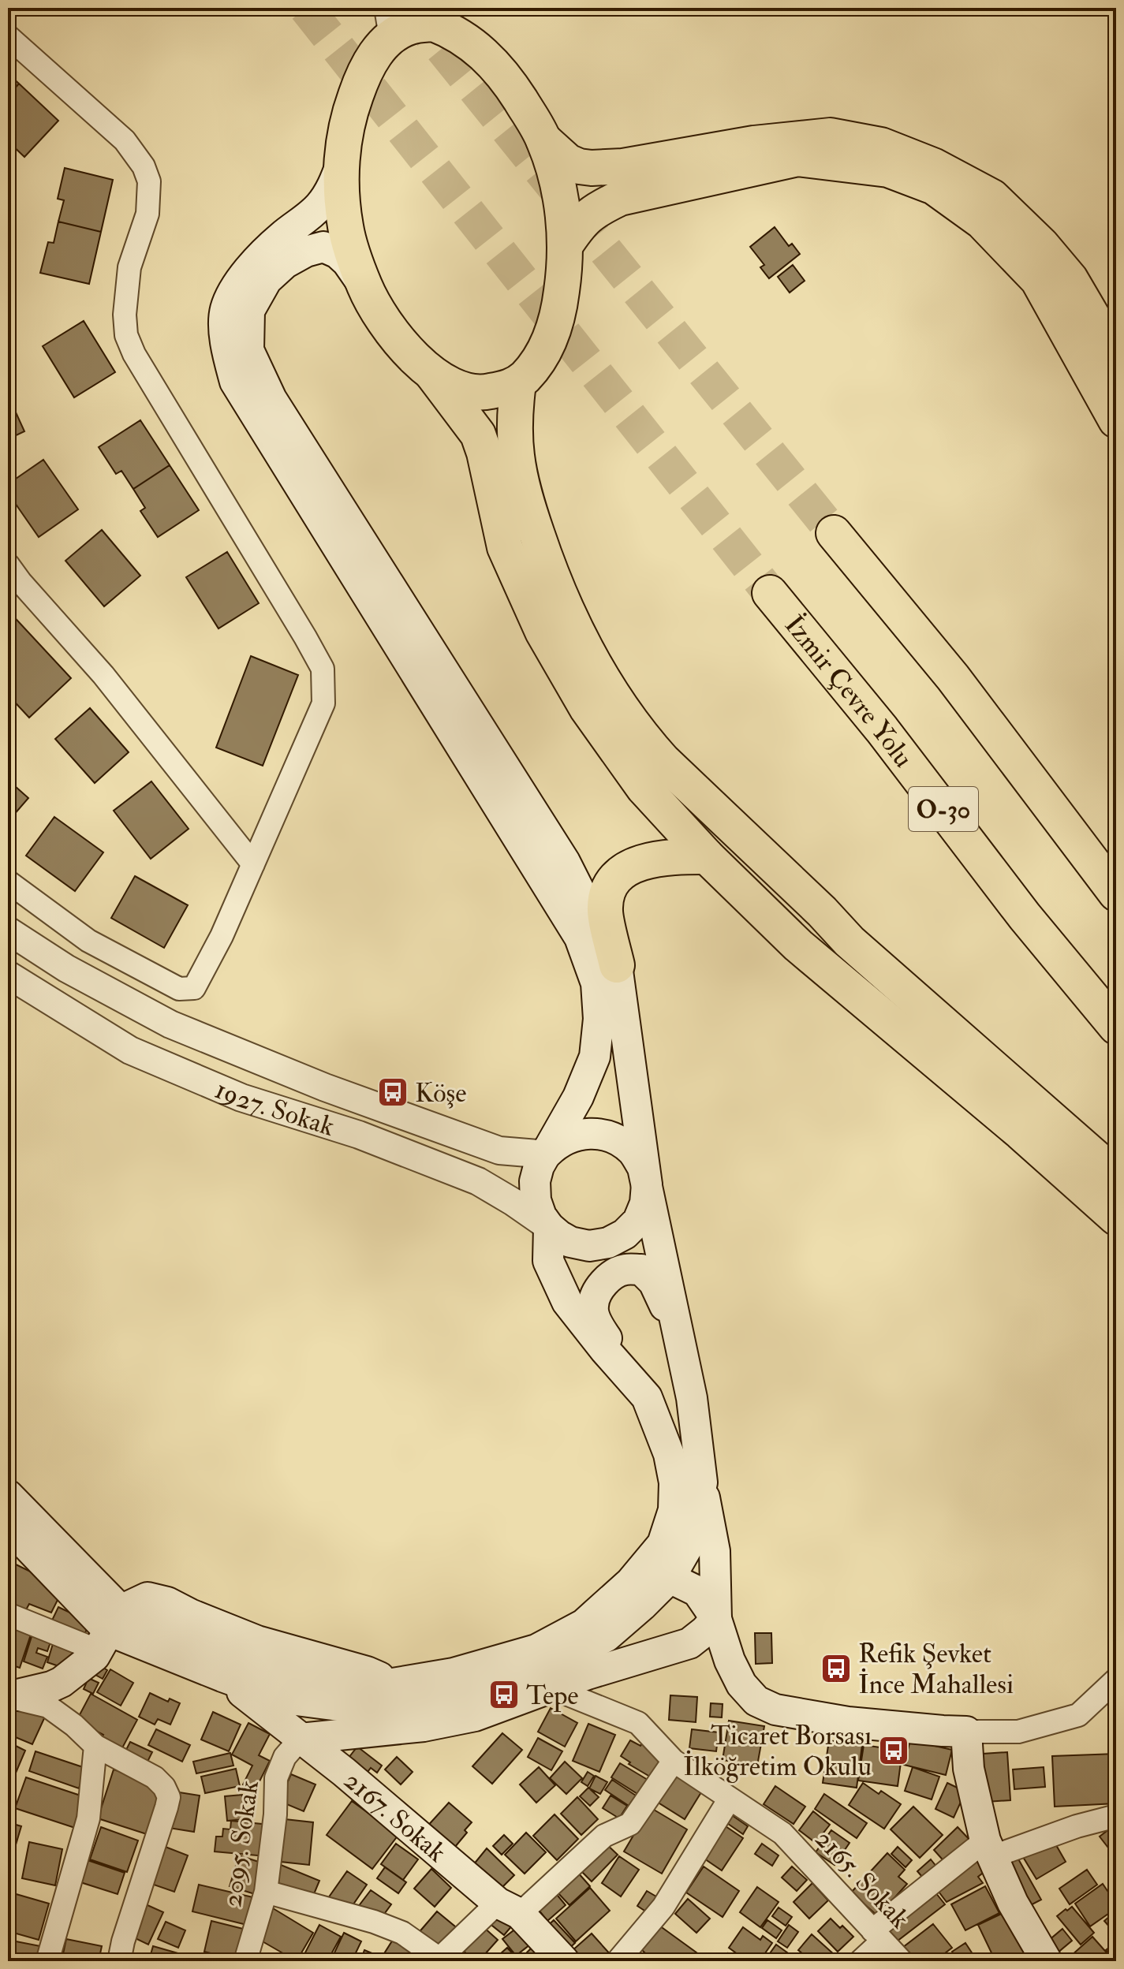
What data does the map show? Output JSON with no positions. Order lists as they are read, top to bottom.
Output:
{
  "streets": {
    "highway": ["İzmir Çevre Yolu", "O-30"],
    "main road": ["2167. Sokak"],
    "street": ["1927. Sokak", "2095. Sokak", "2165. Sokak"]
  },
  "crossings": [
    ["2167. Sokak", "2095. Sokak"]
  ],
  "places": {
    "bus stop": [
      "Köşe",
      "Refik Şevket İnce Mahallesi",
      "Tepe",
      "Ticaret Borsası İlköğretim Okulu"
    ]
  }
}
